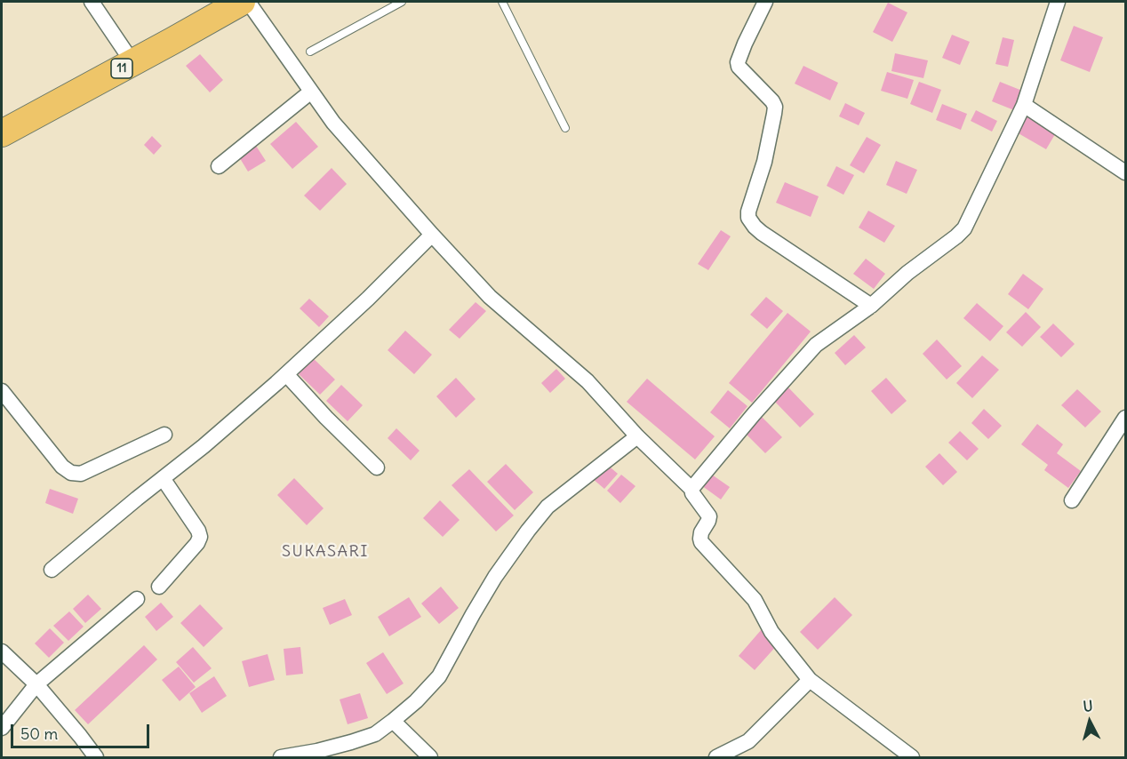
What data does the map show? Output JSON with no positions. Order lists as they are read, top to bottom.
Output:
{
  "streets": {
    "highway": ["11"]
  },
  "districts": ["SUKASARI"],
  "scale_bar": "50 m",
  "north": "top"
}
